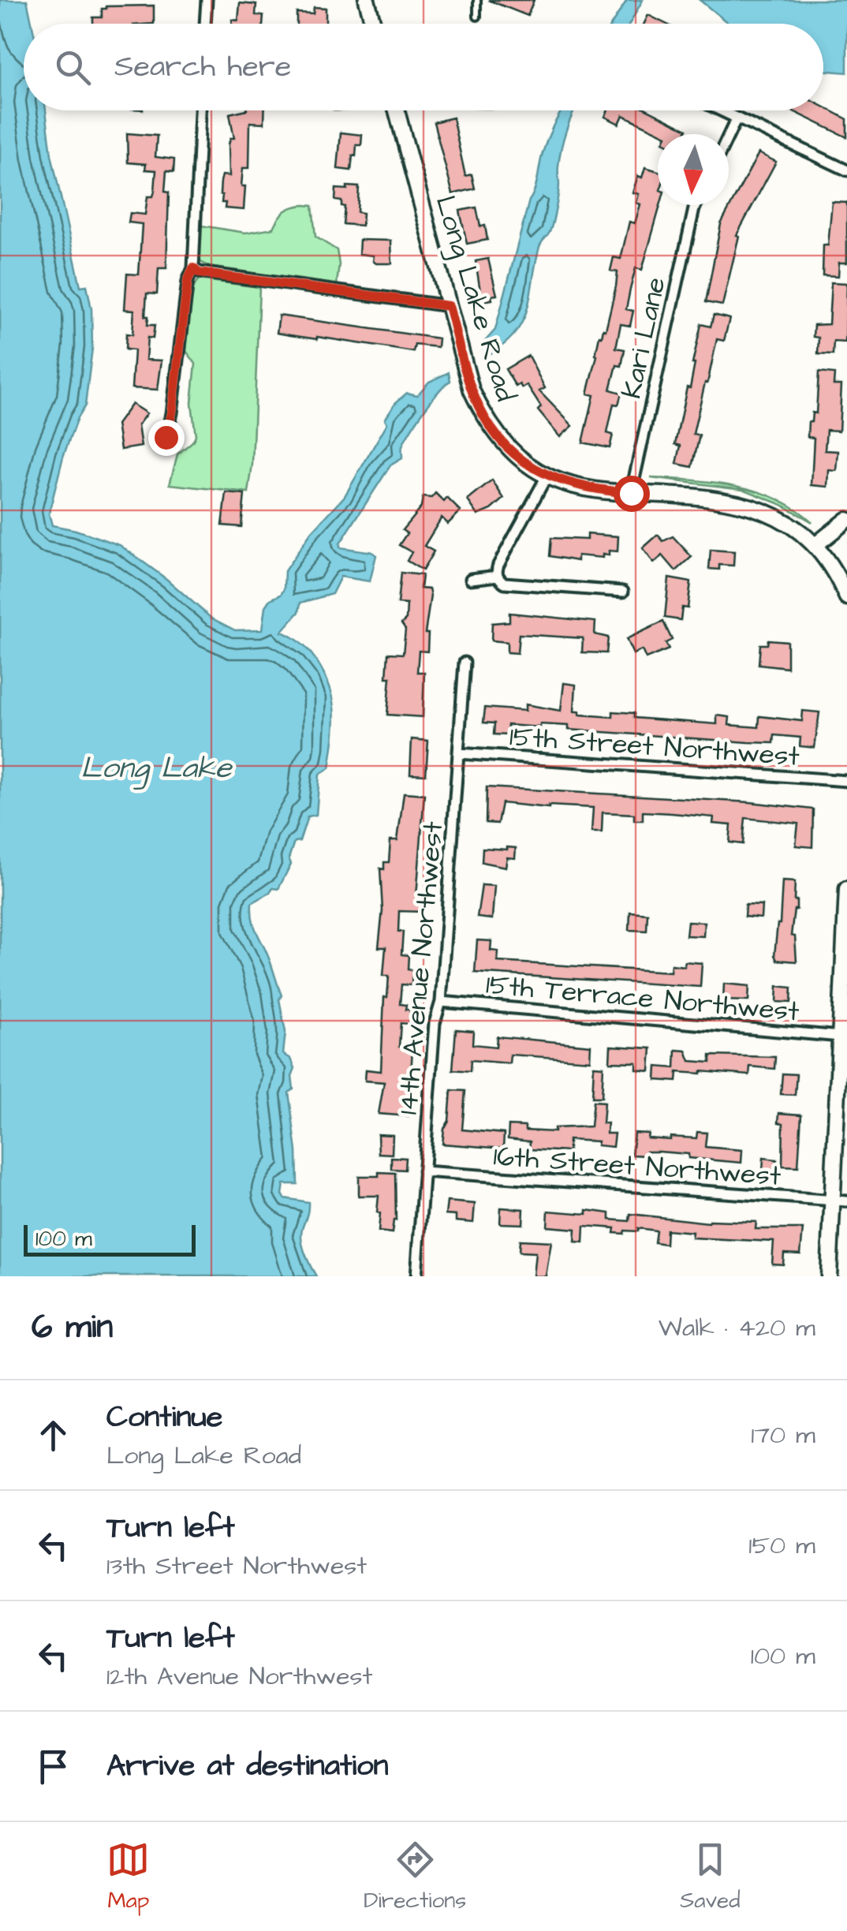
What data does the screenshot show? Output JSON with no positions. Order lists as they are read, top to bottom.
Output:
{
  "streets": {
    "street": [
      "Long Lake Road",
      "Kari Lane",
      "15th Street Northwest",
      "14th Avenue Northwest",
      "15th Terrace Northwest",
      "16th Street Northwest"
    ]
  },
  "crossings": [
    ["Long Lake Road", "Kari Lane"],
    ["15th Street Northwest", "14th Avenue Northwest"],
    ["14th Avenue Northwest", "15th Terrace Northwest"],
    ["14th Avenue Northwest", "16th Street Northwest"]
  ],
  "water": ["Long Lake"],
  "scale_bar": "100 m",
  "north": "bottom",
  "page": {
    "search": "Search here",
    "scale": "100 m",
    "heading": ["6 min", "Walk · 420 m"],
    "list": [
      ["Continue", "Long Lake Road", "170 m"],
      ["Turn left", "13th Street Northwest", "150 m"],
      ["Turn left", "12th Avenue Northwest", "100 m"],
      "Arrive at destination"
    ],
    "nav": ["Map", "Directions", "Saved"]
  }
}
